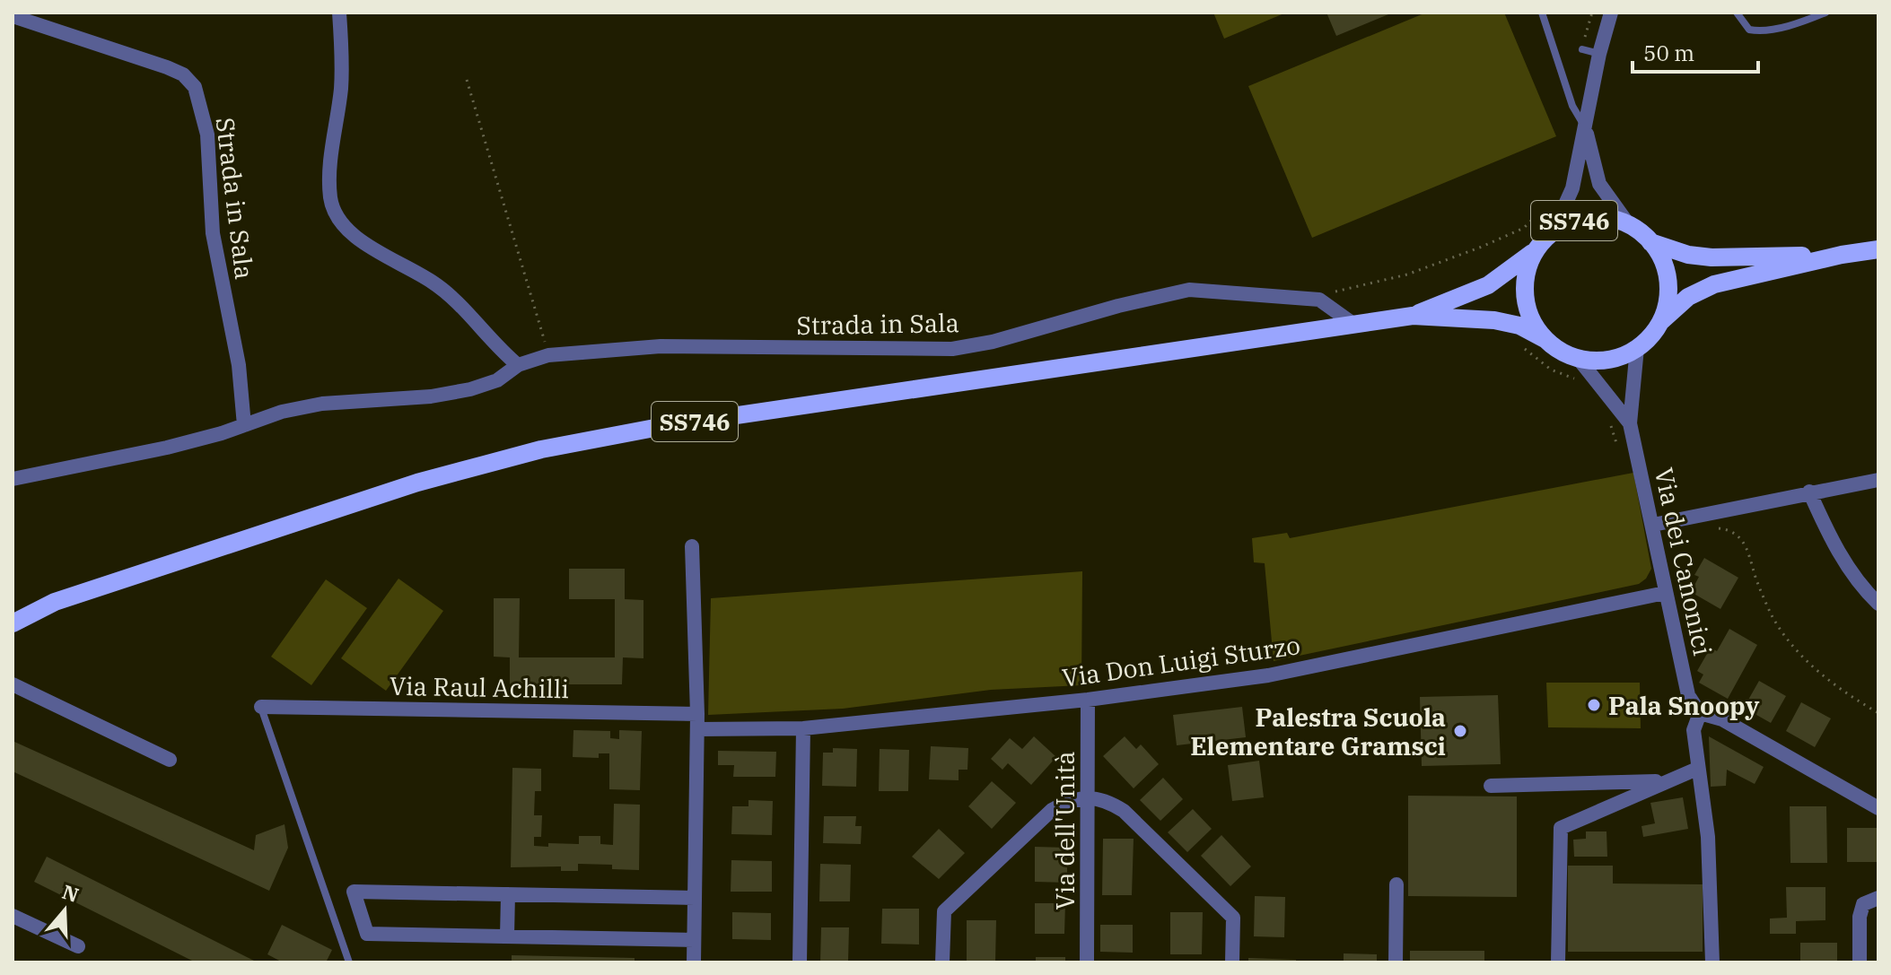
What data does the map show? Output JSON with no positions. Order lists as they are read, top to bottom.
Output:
{
  "streets": {
    "main road": ["SS746"],
    "street": [
      "Strada in Sala",
      "Via dei Canonici",
      "Via Don Luigi Sturzo",
      "Via Raul Achilli",
      "Via dell'Unità"
    ]
  },
  "crossings": [
    ["SS746", "Via dei Canonici"],
    ["Via dei Canonici", "Via Don Luigi Sturzo"],
    ["Via Don Luigi Sturzo", "Via Raul Achilli"],
    ["Via Don Luigi Sturzo", "Via dell'Unità"]
  ],
  "places": ["Pala Snoopy", "Palestra Scuola Elementare Gramsci"],
  "scale_bar": "50 m",
  "north": "top"
}
